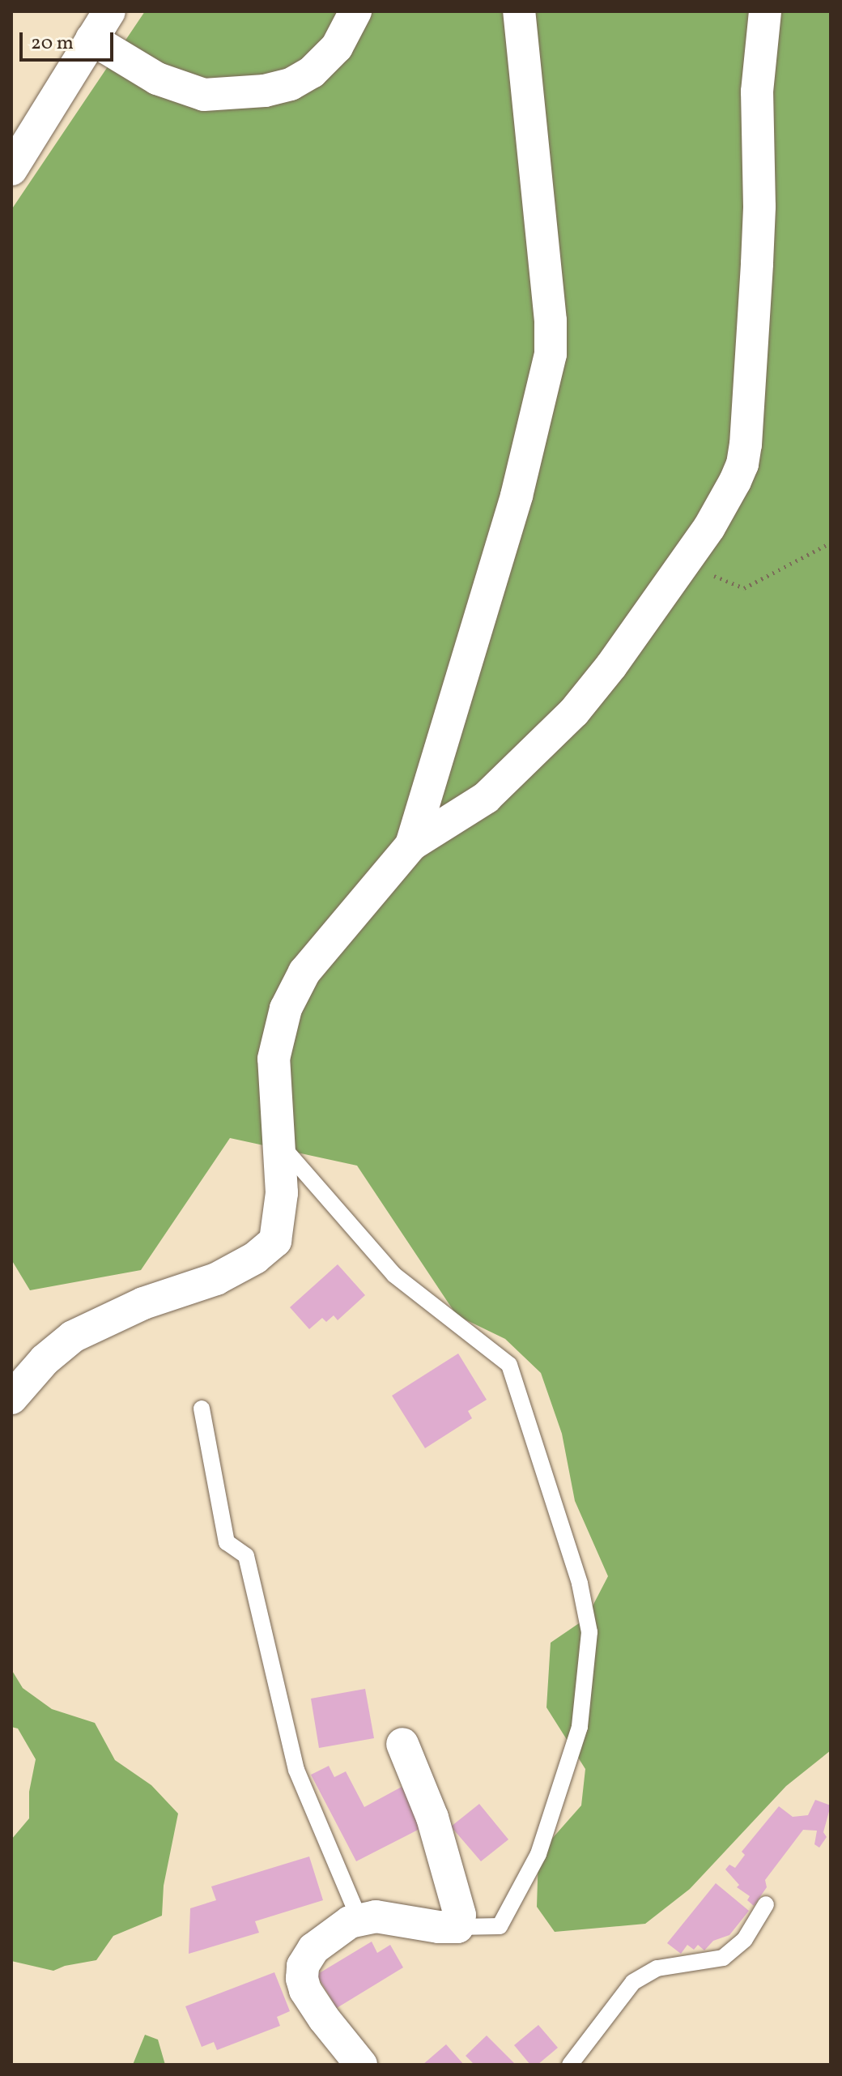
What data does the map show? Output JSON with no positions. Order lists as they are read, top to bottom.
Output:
{
  "scale_bar": "20 m"
}
